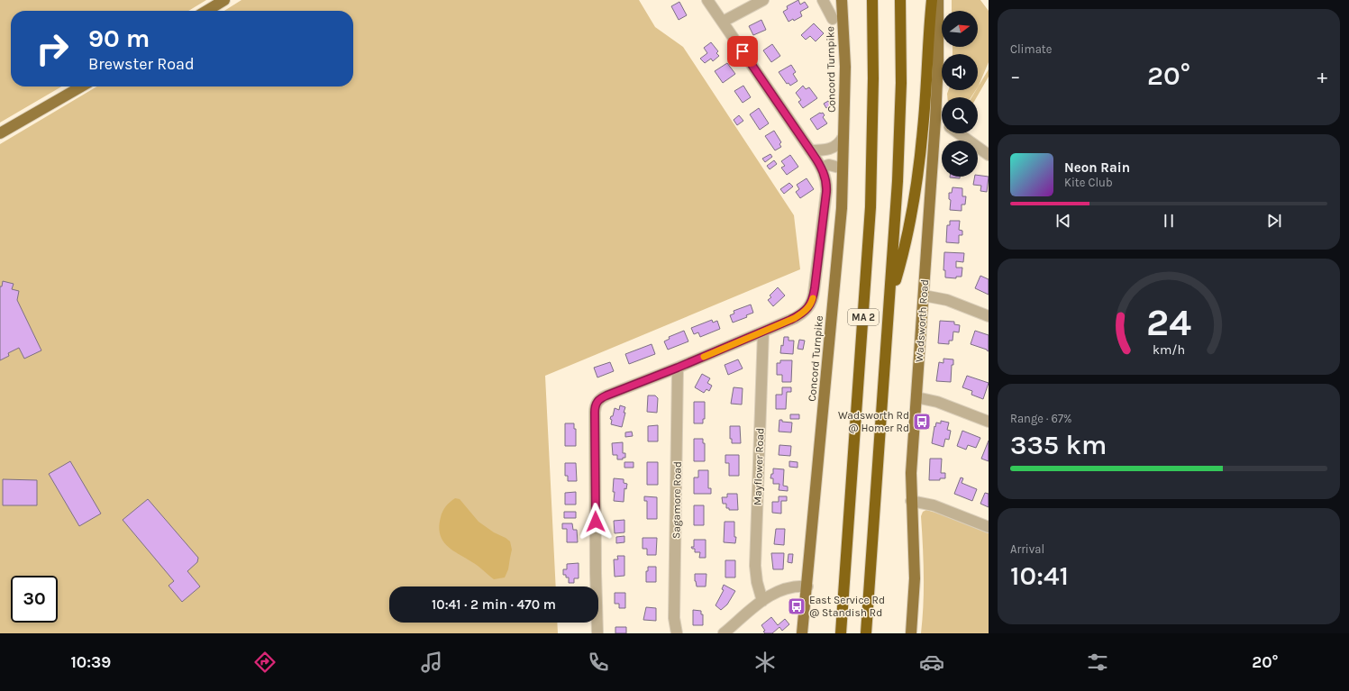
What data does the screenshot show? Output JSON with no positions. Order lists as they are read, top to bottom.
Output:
{
  "streets": {
    "highway": ["MA 2"],
    "main road": ["Concord Turnpike", "Wadsworth Road"],
    "street": ["Mayflower Road", "Sagamore Road"]
  },
  "places": {
    "bus stop": ["Wadsworth Rd @ Homer Rd", "East Service Rd @ Standish Rd"]
  },
  "north": "right",
  "page": {
    "tile": [
      "Climate",
      ["Range · 67%", "335 km"],
      ["Arrival", "10:41"]
    ],
    "turn": ["90 m", "Brewster Road"],
    "heat": ["−", "20°", "+"],
    "song": ["Neon Rain", "Kite Club"],
    "limit": "30",
    "trip": "10:41 · 2 min · 470 m",
    "tabs": ["10:39", "20°"],
    "gauge": ["24", "km/h"]
  }
}
